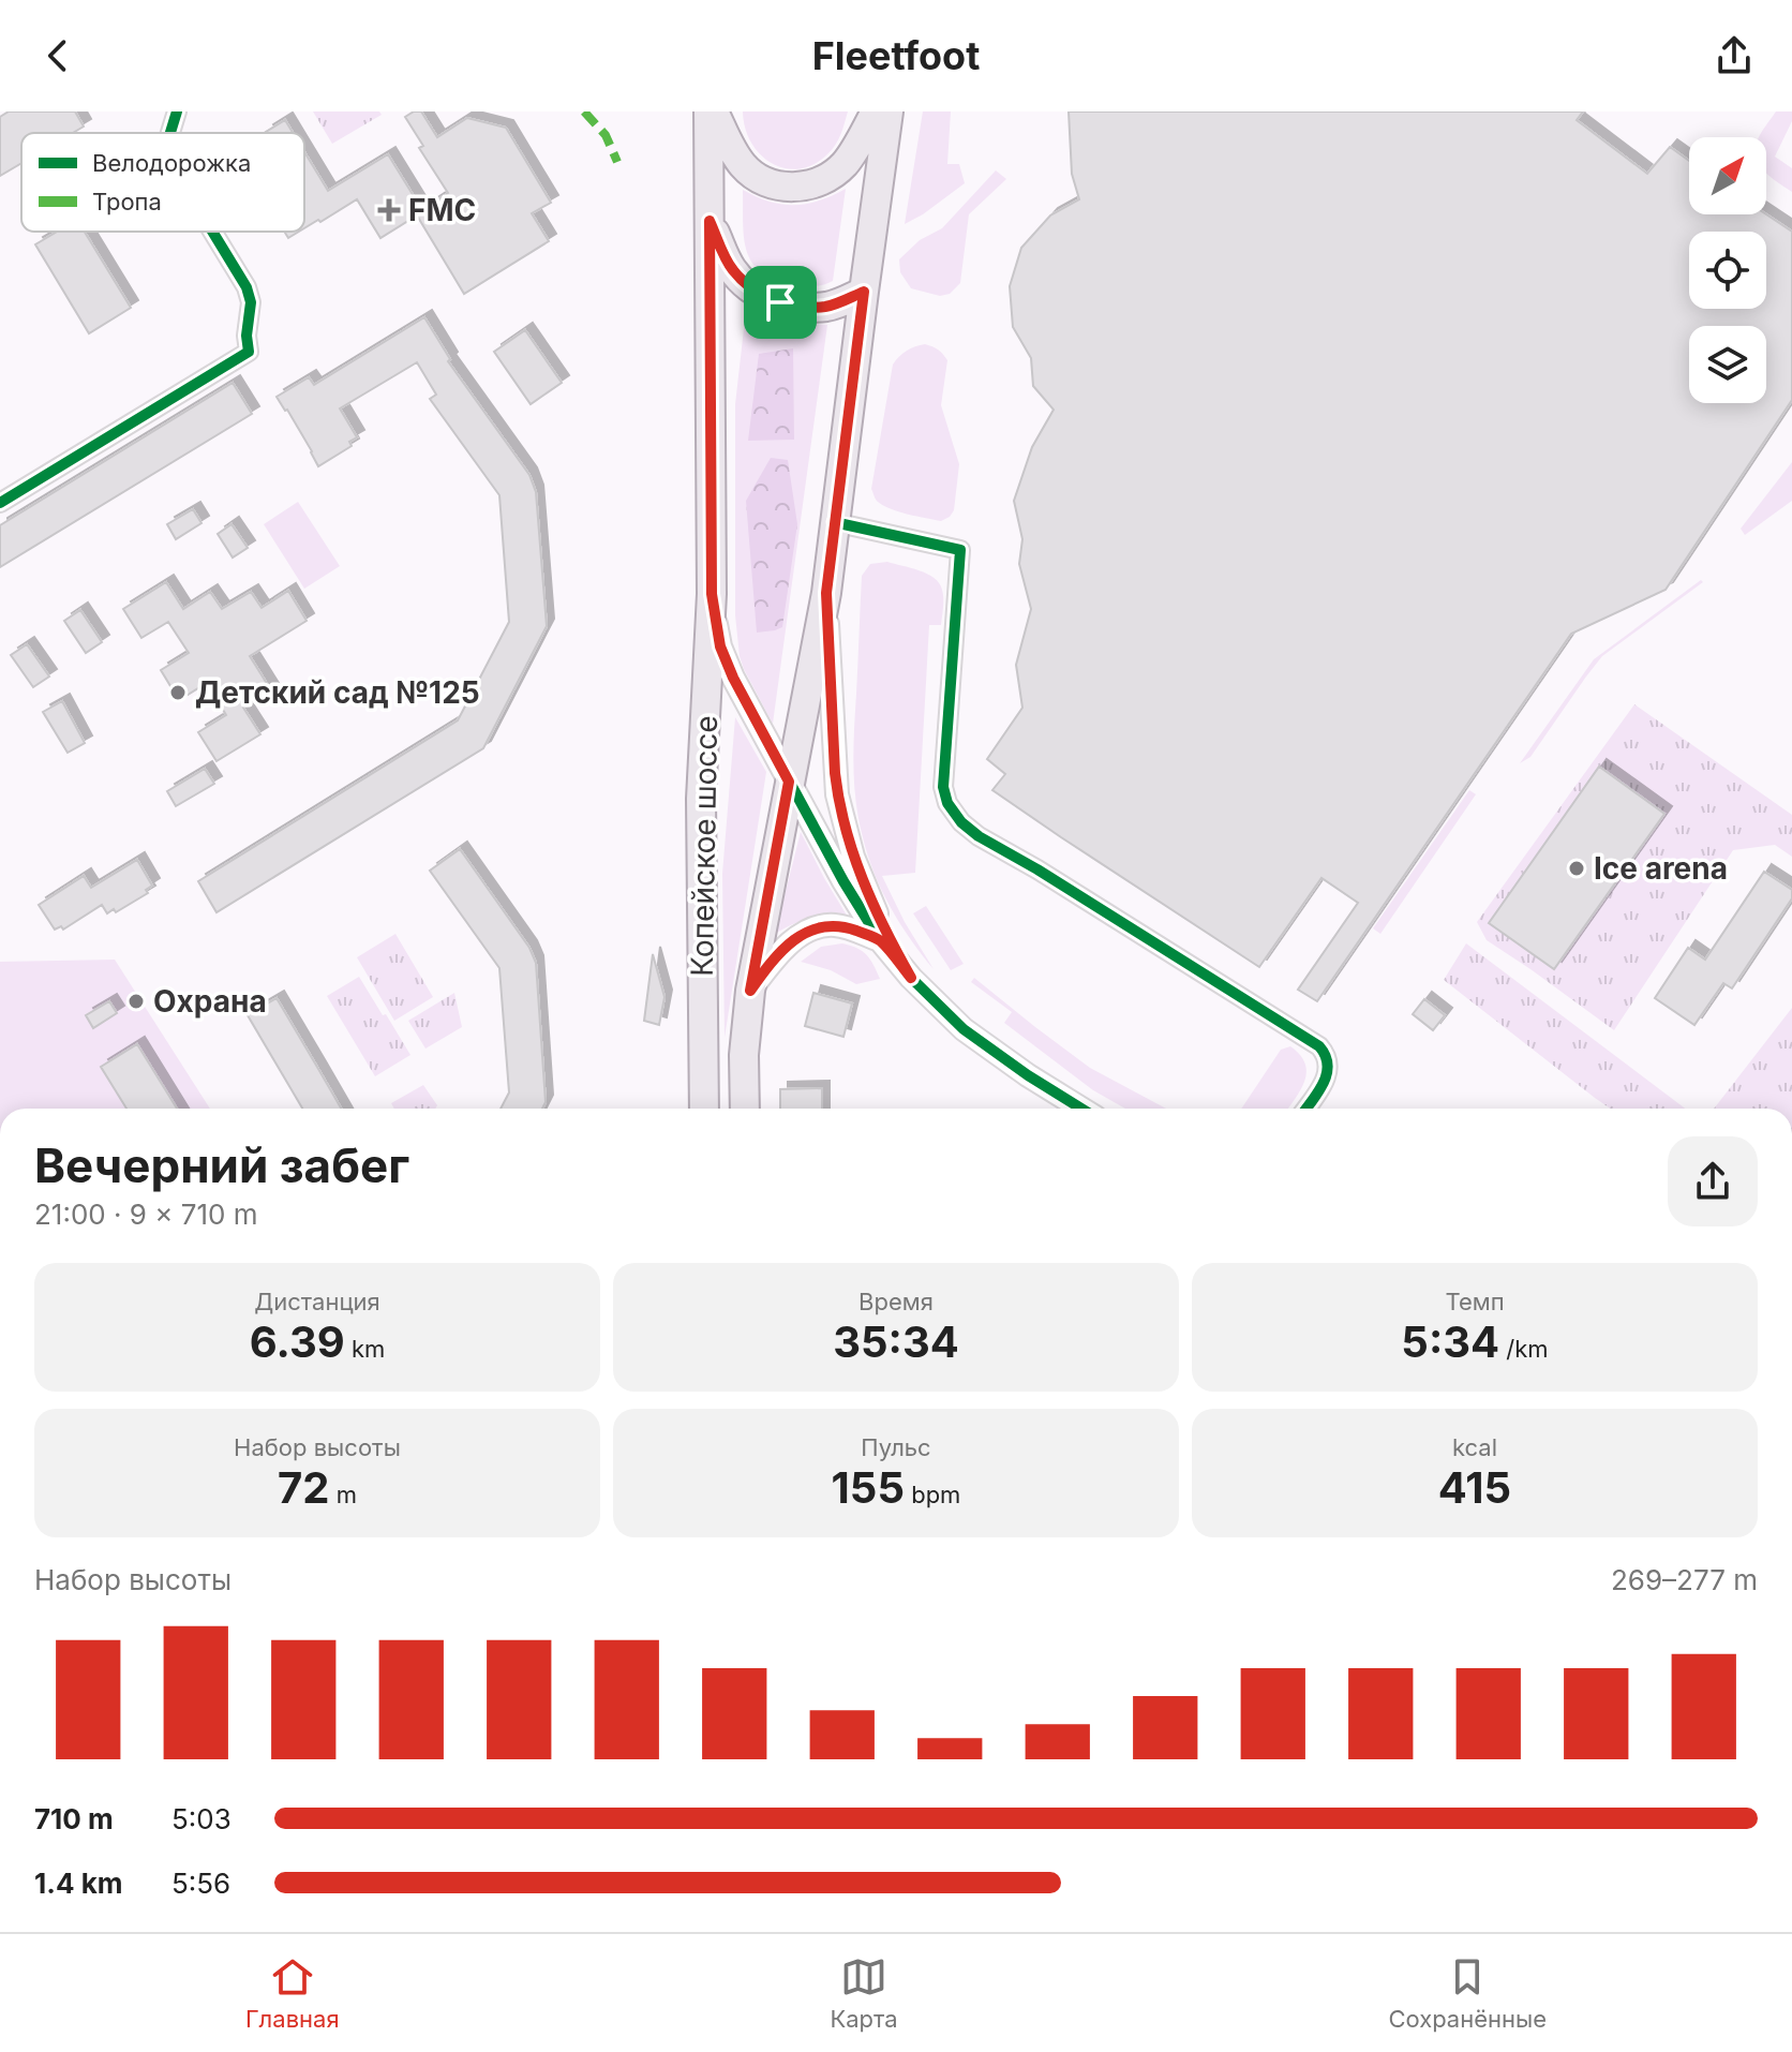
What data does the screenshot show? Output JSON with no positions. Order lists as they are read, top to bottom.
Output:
{
  "streets": {
    "main road": ["Копейское шоссе"]
  },
  "places": {
    "health": ["FMC"],
    "other": ["Детский сад №125", "Ice arena", "Охрана"]
  },
  "legend": ["Велодорожка", "Тропа"],
  "north": "top right",
  "page": {
    "header": "Fleetfoot",
    "heading": ["Вечерний забег", "21:00 · 9 × 710 m"],
    "stats": [
      ["Дистанция", "6.39 km"],
      ["Время", "35:34"],
      ["Темп", "5:34 /km"],
      ["Набор высоты", "72 m"],
      ["Пульс", "155 bpm"],
      ["kcal", "415"]
    ],
    "chart": ["Набор высоты", "269–277 m"],
    "list": [
      {
        "name": "710 m",
        "note": "5:03"
      },
      {
        "name": "1.4 km",
        "note": "5:56"
      }
    ],
    "tabs": ["Главная", "Карта", "Сохранённые"]
  }
}
